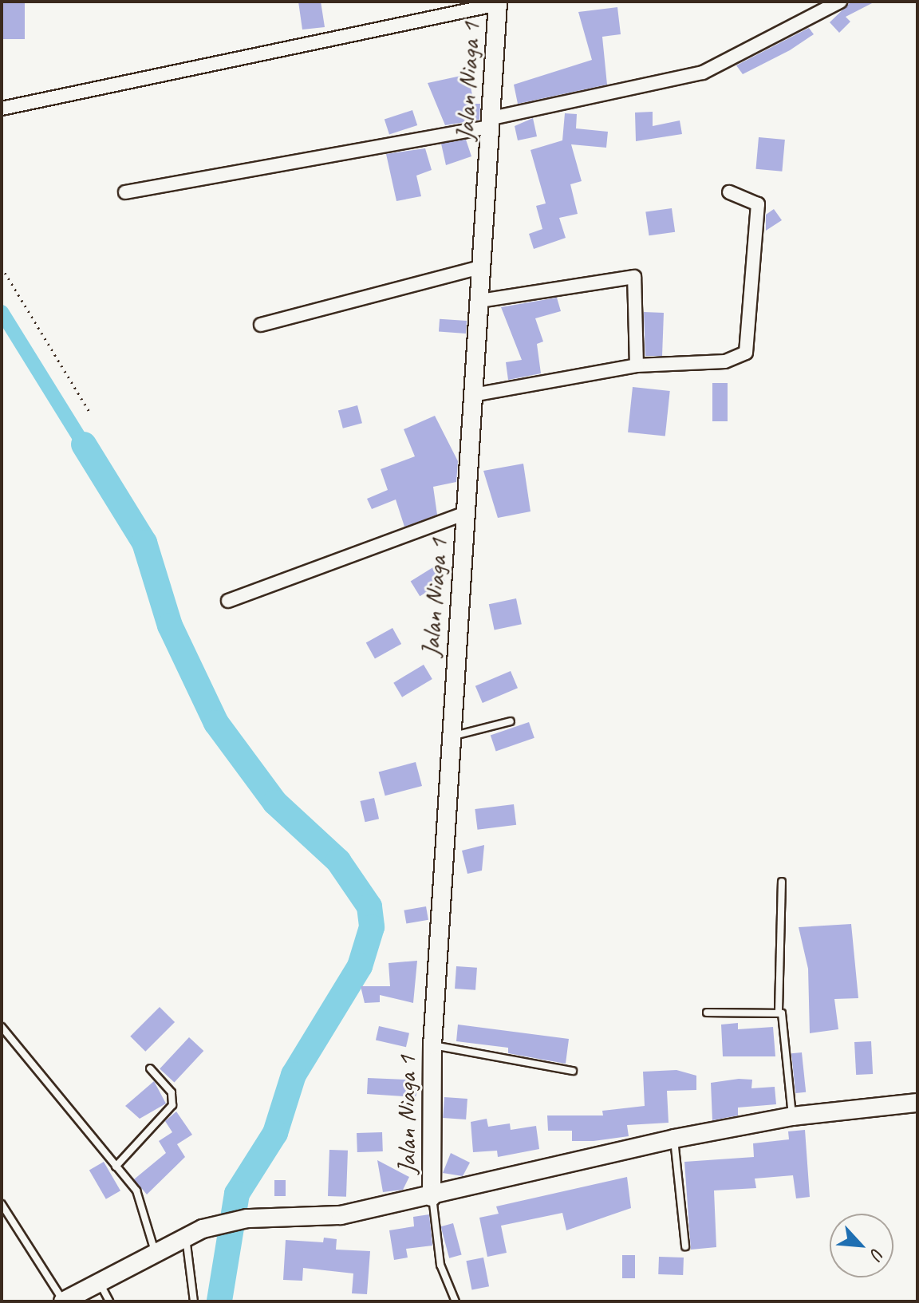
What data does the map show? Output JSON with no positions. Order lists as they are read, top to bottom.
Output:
{
  "streets": {
    "street": ["Jalan Niaga 1"]
  },
  "north": "bottom right"
}
